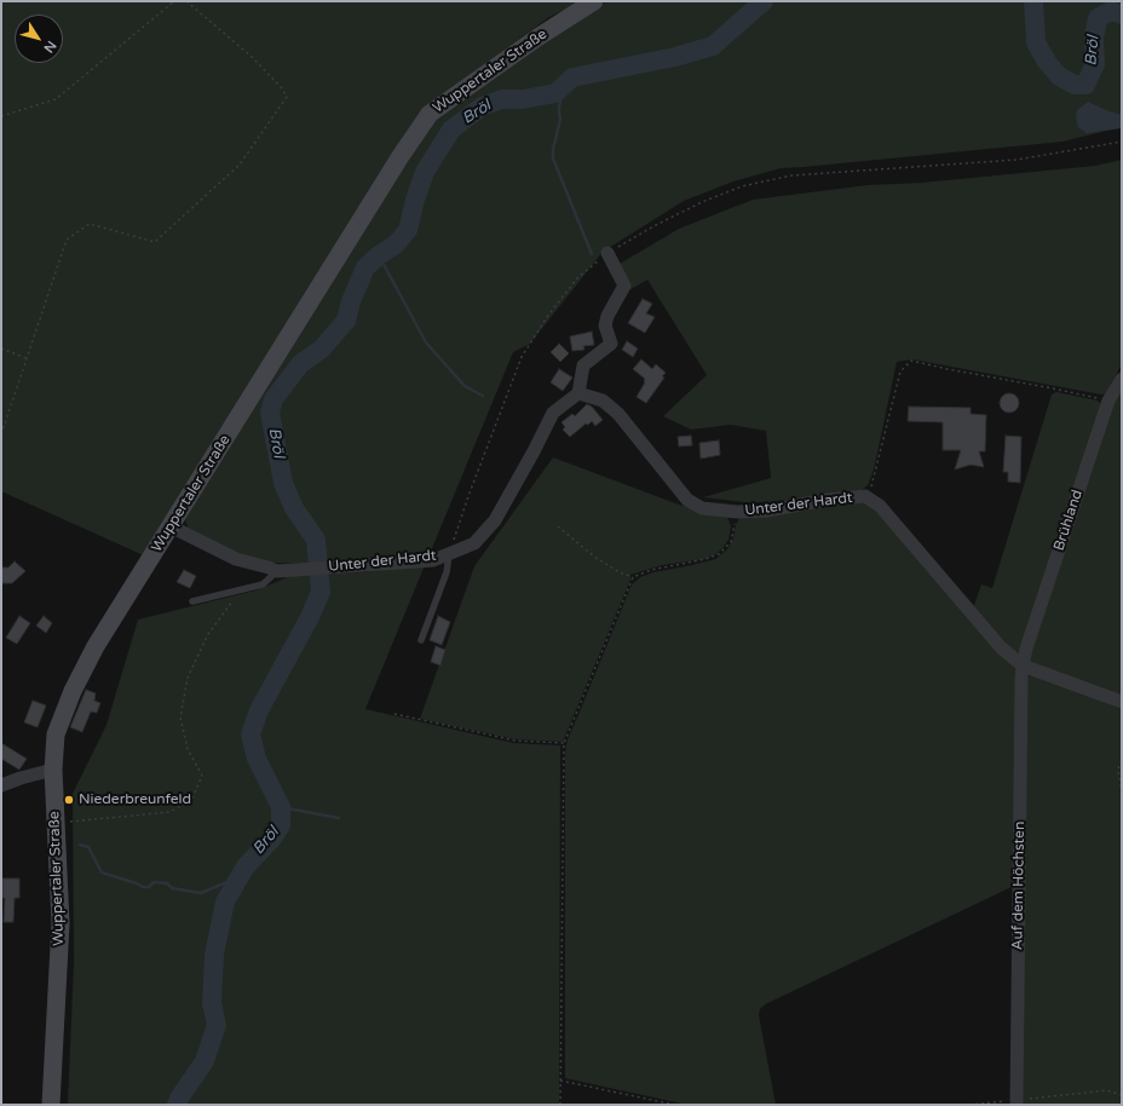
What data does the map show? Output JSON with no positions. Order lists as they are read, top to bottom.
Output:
{
  "streets": {
    "main road": ["Wuppertaler Straße"],
    "street": ["Unter der Hardt", "Brühland", "Auf dem Höchsten"]
  },
  "crossings": [
    ["Wuppertaler Straße", "Unter der Hardt"],
    ["Unter der Hardt", "Brühland"],
    ["Unter der Hardt", "Auf dem Höchsten"],
    ["Brühland", "Auf dem Höchsten"]
  ],
  "water": ["Bröl"],
  "places": ["Niederbreunfeld"],
  "north": "bottom right"
}
